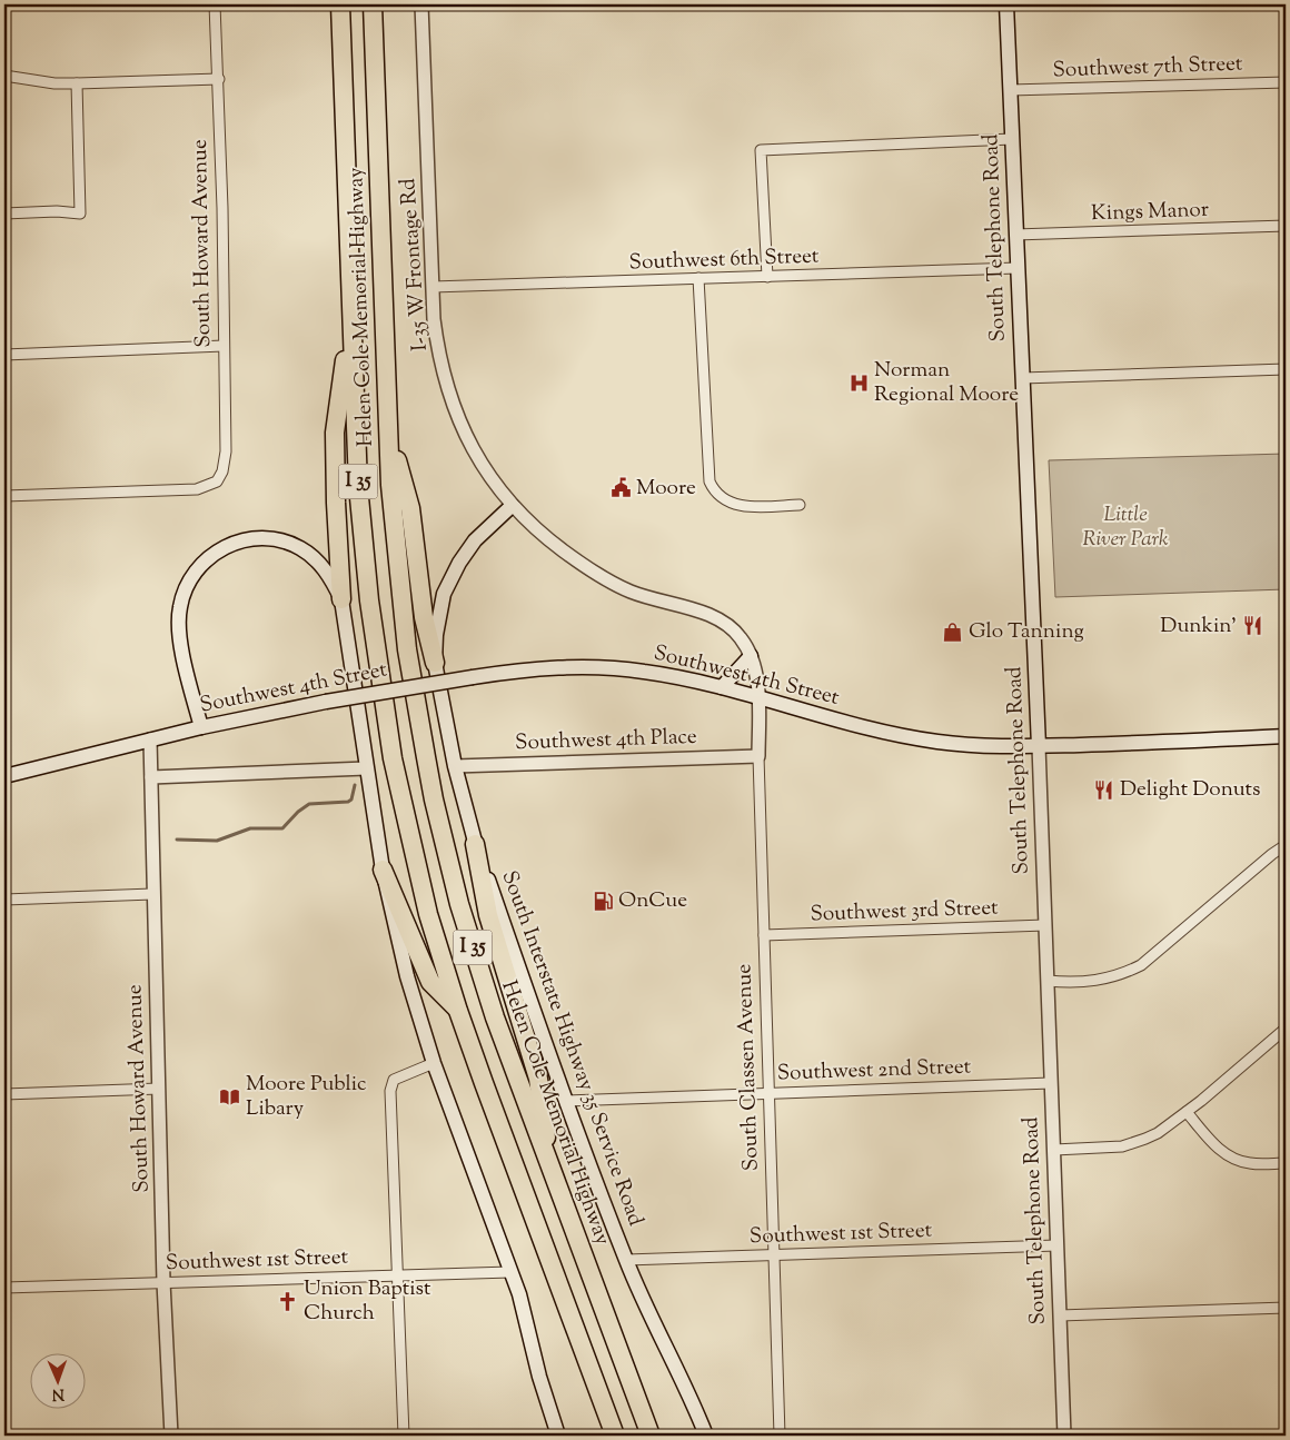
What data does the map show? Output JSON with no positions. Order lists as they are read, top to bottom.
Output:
{
  "streets": {
    "highway": ["Helen Cole Memorial Highway", "I 35"],
    "main road": ["South Telephone Road", "Southwest 4th Street", "South Interstate Highway 35 Service Road"],
    "street": [
      "Southwest 7th Street",
      "Kings Manor",
      "South Howard Avenue",
      "Southwest 6th Street",
      "I-35 W Frontage Rd",
      "Southwest 4th Place",
      "Southwest 3rd Street",
      "South Classen Avenue",
      "Southwest 2nd Street",
      "Southwest 1st Street"
    ]
  },
  "crossings": [
    ["Southwest 7th Street", "South Telephone Road"],
    ["Kings Manor", "South Telephone Road"],
    ["South Telephone Road", "Southwest 6th Street"],
    ["South Telephone Road", "Southwest 4th Street"],
    ["South Telephone Road", "Southwest 3rd Street"],
    ["South Telephone Road", "Southwest 2nd Street"],
    ["South Telephone Road", "Southwest 1st Street"],
    ["South Howard Avenue", "Southwest 4th Street"],
    ["South Howard Avenue", "Southwest 1st Street"],
    ["Southwest 6th Street", "I-35 W Frontage Rd"],
    ["I-35 W Frontage Rd", "Southwest 4th Street"],
    ["I-35 W Frontage Rd", "South Interstate Highway 35 Service Road"],
    ["I-35 W Frontage Rd", "South Classen Avenue"],
    ["Southwest 4th Street", "South Classen Avenue"],
    ["Southwest 4th Place", "South Interstate Highway 35 Service Road"],
    ["Southwest 4th Place", "South Classen Avenue"],
    ["Southwest 3rd Street", "South Classen Avenue"],
    ["South Interstate Highway 35 Service Road", "Southwest 2nd Street"],
    ["South Interstate Highway 35 Service Road", "Southwest 1st Street"],
    ["South Classen Avenue", "Southwest 2nd Street"],
    ["South Classen Avenue", "Southwest 1st Street"]
  ],
  "parks": ["Little River Park"],
  "places": {
    "hospital": ["Norman Regional Moore"],
    "public building": ["Moore"],
    "restaurant": ["Dunkin'", "Delight Donuts"],
    "shop": ["Glo Tanning"],
    "fuel station": ["OnCue"],
    "library": ["Moore Public Libary"],
    "church": ["Union Baptist Church"]
  },
  "north": "bottom"
}
